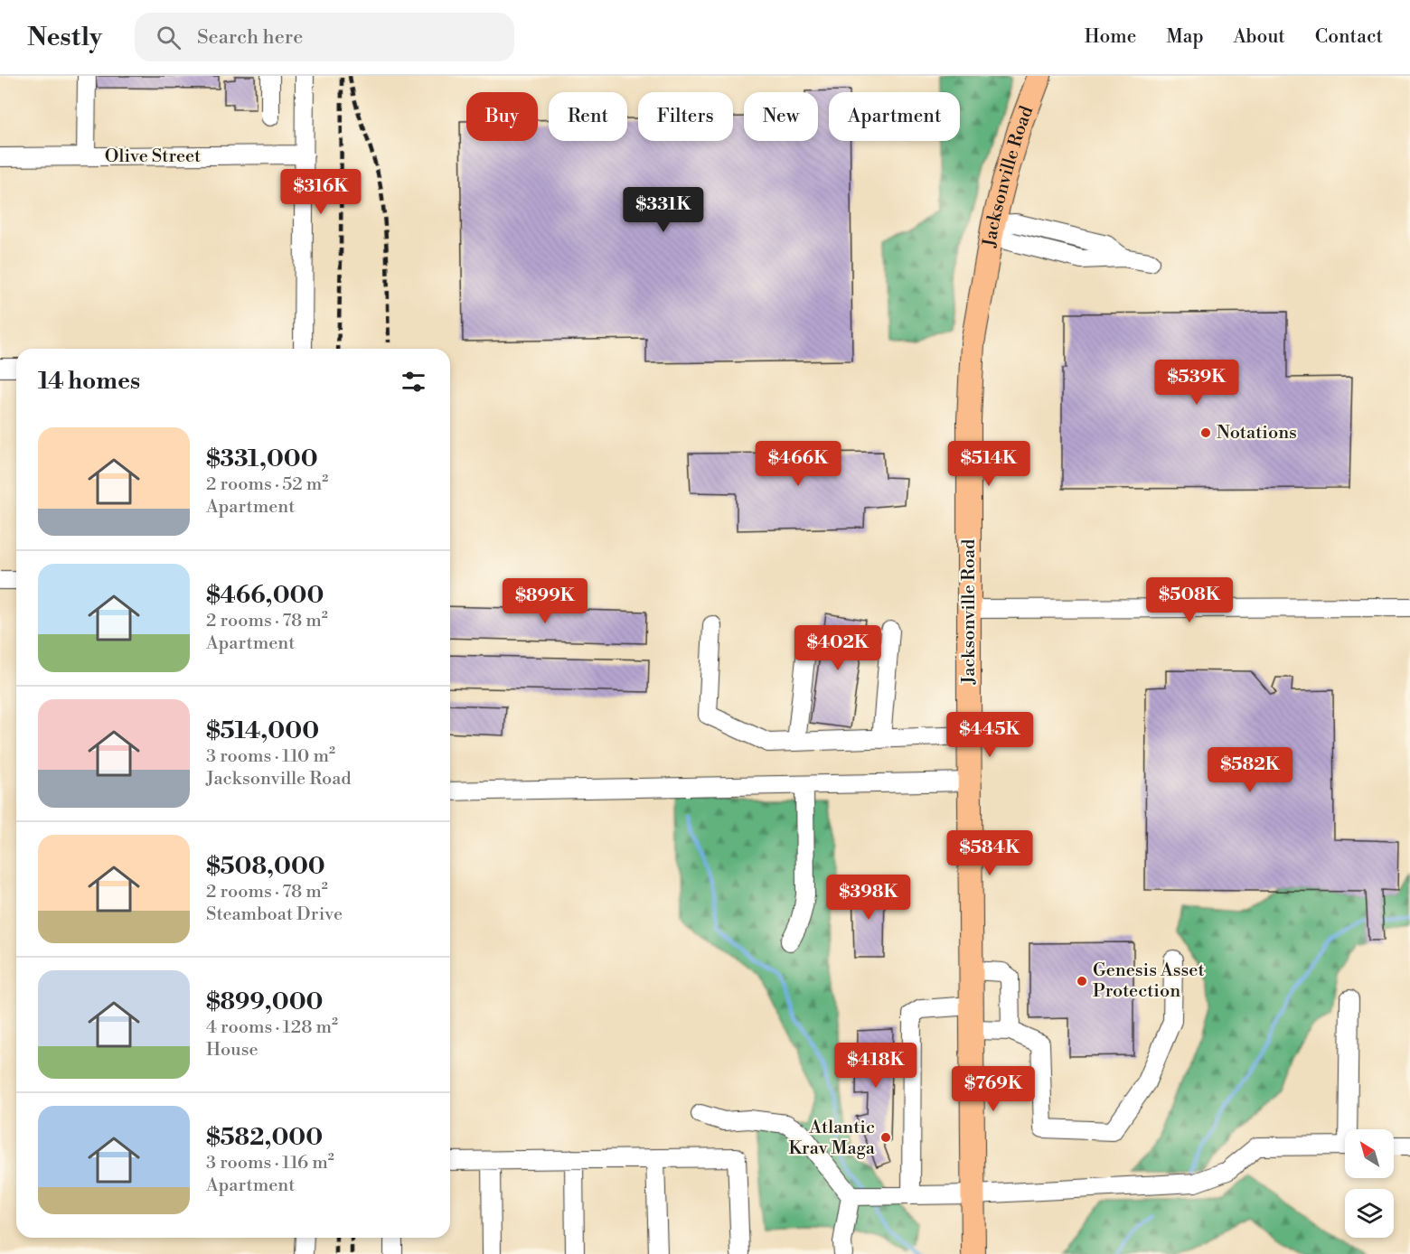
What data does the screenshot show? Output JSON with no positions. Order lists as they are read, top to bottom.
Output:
{
  "streets": {
    "main road": ["Jacksonville Road"],
    "street": ["Olive Street"]
  },
  "places": ["Notations", "Genesis Asset Protection", "Atlantic Krav Maga"],
  "north": "top left",
  "page": {
    "header": "Nestly",
    "search": "Search here",
    "nav": [
      "Home",
      "Map",
      "About",
      "Contact"
    ],
    "chip": [
      "Buy",
      "Rent",
      "Filters",
      "New",
      "Apartment"
    ],
    "price": [
      "$316K",
      "$331K",
      "$539K",
      "$466K",
      "$514K",
      "$508K",
      "$899K",
      "$402K",
      "$445K",
      "$582K",
      "$584K",
      "$398K",
      "$418K",
      "$769K"
    ],
    "heading": "14 homes",
    "list": [
      {
        "name": "$331,000",
        "note": "2 rooms · 52 m² · Apartment"
      },
      {
        "name": "$466,000",
        "note": "2 rooms · 78 m² · Apartment"
      },
      {
        "name": "$514,000",
        "note": "3 rooms · 110 m² · Jacksonville Road"
      },
      {
        "name": "$508,000",
        "note": "2 rooms · 78 m² · Steamboat Drive"
      },
      {
        "name": "$899,000",
        "note": "4 rooms · 128 m² · House"
      },
      {
        "name": "$582,000",
        "note": "3 rooms · 116 m² · Apartment"
      }
    ]
  }
}
